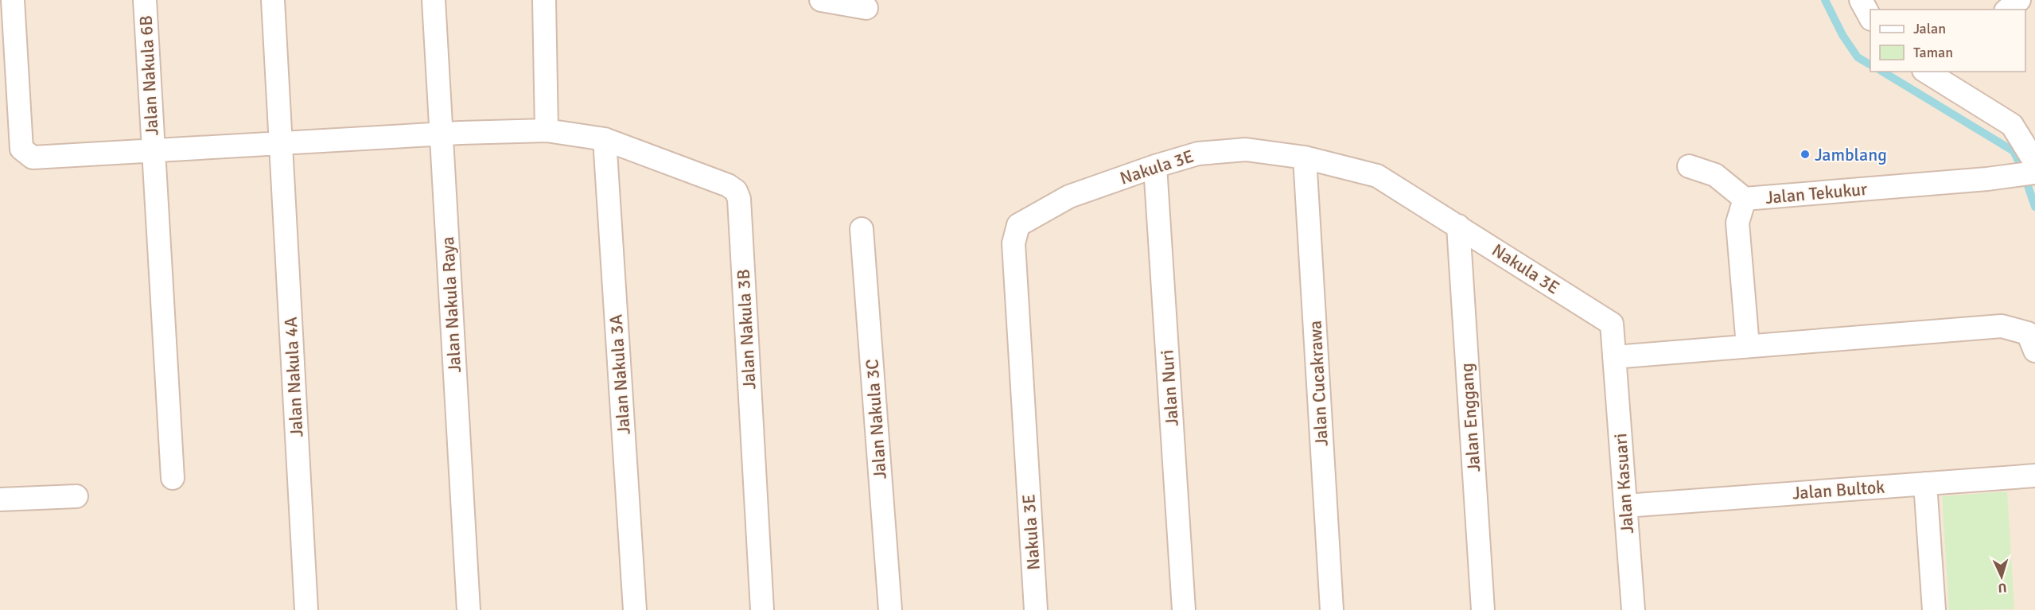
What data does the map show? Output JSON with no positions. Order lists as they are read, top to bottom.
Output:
{
  "streets": {
    "street": [
      "Jalan Nakula 6B",
      "Nakula 3E",
      "Jalan Tekukur",
      "Jalan Nakula Raya",
      "Jalan Nakula 3B",
      "Jalan Nakula 3A",
      "Jalan Nakula 4A",
      "Jalan Cucakrawa",
      "Jalan Nuri",
      "Jalan Enggang",
      "Jalan Nakula 3C",
      "Jalan Kasuari",
      "Jalan Bultok"
    ]
  },
  "crossings": [
    ["Nakula 3E", "Jalan Cucakrawa"],
    ["Nakula 3E", "Jalan Nuri"],
    ["Nakula 3E", "Jalan Enggang"],
    ["Nakula 3E", "Jalan Kasuari"],
    ["Jalan Nakula 3B", "Jalan Nakula 3A"],
    ["Jalan Kasuari", "Jalan Bultok"]
  ],
  "places": ["Jamblang"],
  "legend": ["Jalan", "Taman"],
  "north": "bottom"
}
